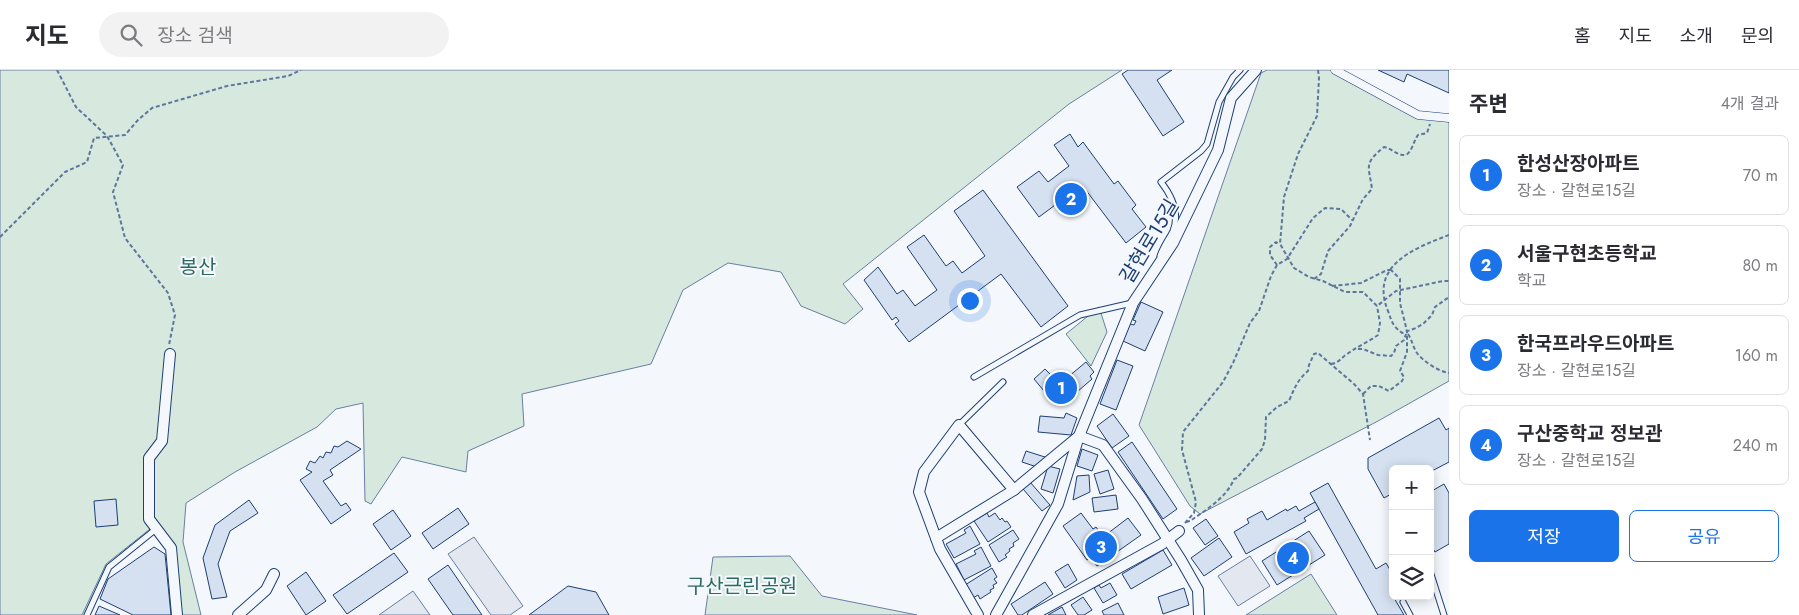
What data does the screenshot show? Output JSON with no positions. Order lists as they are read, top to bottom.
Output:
{
  "streets": {
    "street": ["갈현로15길"]
  },
  "parks": ["봉산", "구산근린공원"],
  "page": {
    "header": "지도",
    "search": "장소 검색",
    "nav": [
      "홈",
      "지도",
      "소개",
      "문의"
    ],
    "heading": ["주변", "4개 결과"],
    "list": [
      {
        "mark": "1",
        "name": "한성산장아파트",
        "note": "장소 · 갈현로15길",
        "value": "70 m"
      },
      {
        "mark": "2",
        "name": "서울구현초등학교",
        "note": "학교",
        "value": "80 m"
      },
      {
        "mark": "3",
        "name": "한국프라우드아파트",
        "note": "장소 · 갈현로15길",
        "value": "160 m"
      },
      {
        "mark": "4",
        "name": "구산중학교 정보관",
        "note": "장소 · 갈현로15길",
        "value": "240 m"
      }
    ],
    "pins": [
      "2",
      "1",
      "3",
      "4"
    ],
    "map_buttons": ["+", "−"],
    "buttons": ["저장", "공유"]
  }
}
